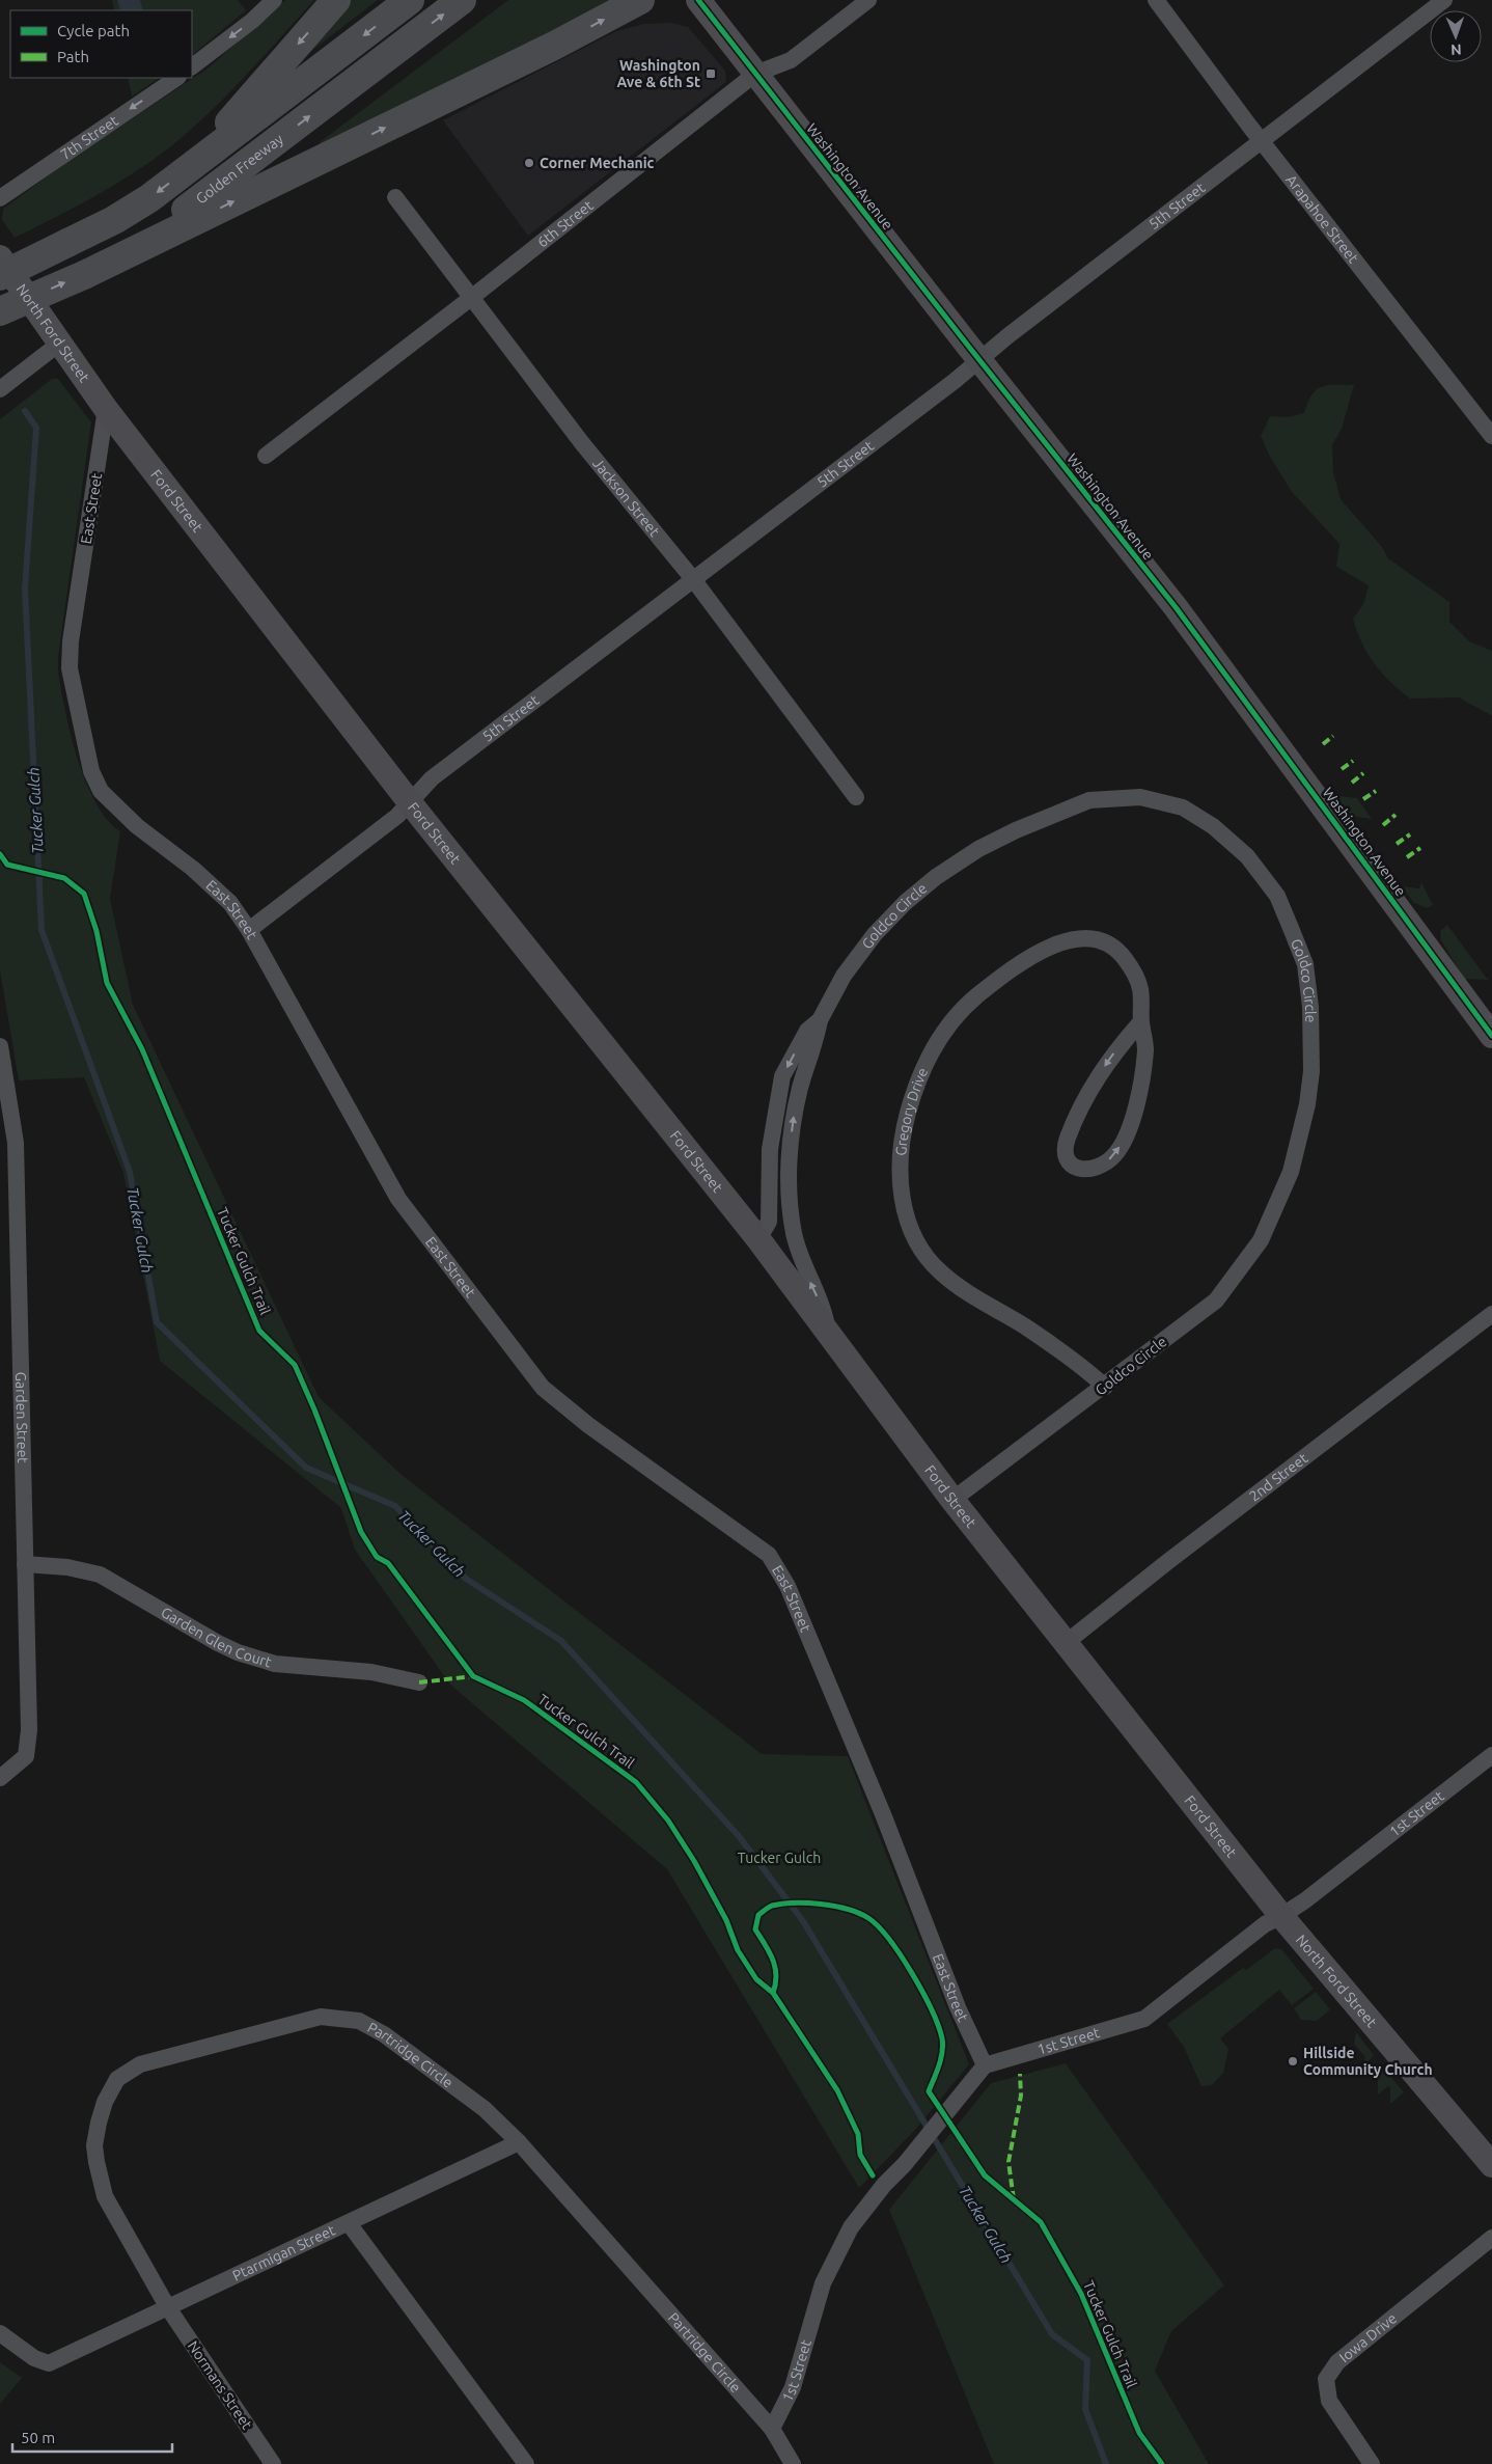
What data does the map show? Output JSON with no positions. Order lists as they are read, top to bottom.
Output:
{
  "streets": {
    "highway": ["Golden Freeway"],
    "street": [
      "7th Street",
      "Washington Avenue",
      "5th Street",
      "Arapahoe Street",
      "6th Street",
      "North Ford Street",
      "Jackson Street",
      "Ford Street",
      "East Street",
      "Goldco Circle",
      "Gregory Drive",
      "Garden Street",
      "2nd Street",
      "Garden Glen Court",
      "1st Street",
      "Partridge Circle",
      "Ptarmigan Street",
      "Iowa Drive",
      "Normans Street"
    ],
    "cycle path": ["Tucker Gulch Trail"]
  },
  "crossings": [
    ["Washington Avenue", "5th Street"],
    ["Washington Avenue", "6th Street"],
    ["5th Street", "Arapahoe Street"],
    ["5th Street", "Jackson Street"],
    ["5th Street", "Ford Street"],
    ["5th Street", "East Street"],
    ["6th Street", "Jackson Street"],
    ["North Ford Street", "Ford Street"],
    ["North Ford Street", "East Street"],
    ["North Ford Street", "1st Street"],
    ["Ford Street", "East Street"],
    ["Ford Street", "Goldco Circle"],
    ["Ford Street", "2nd Street"],
    ["Ford Street", "1st Street"],
    ["East Street", "1st Street"],
    ["Goldco Circle", "Gregory Drive"],
    ["Garden Street", "Garden Glen Court"],
    ["1st Street", "Partridge Circle"],
    ["Partridge Circle", "Ptarmigan Street"],
    ["Partridge Circle", "Normans Street"],
    ["Ptarmigan Street", "Normans Street"]
  ],
  "one_way": ["7th Street"],
  "water": ["Tucker Gulch"],
  "parks": ["Tucker Gulch"],
  "places": {
    "transit": ["Washington Ave & 6th St"],
    "other": ["Corner Mechanic", "Hillside Community Church"]
  },
  "legend": ["Cycle path", "Path"],
  "scale_bar": "50 m",
  "north": "bottom"
}
